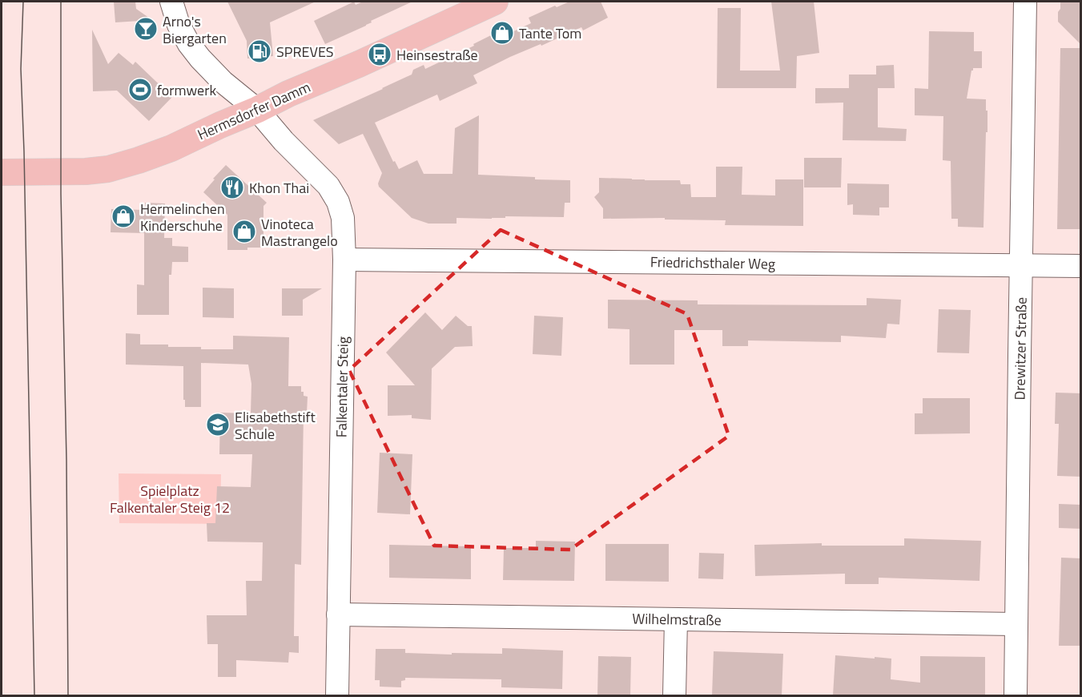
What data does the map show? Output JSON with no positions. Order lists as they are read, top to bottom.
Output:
{
  "streets": {
    "main road": ["Hermsdorfer Damm"],
    "street": [
      "Friedrichsthaler Weg",
      "Drewitzer Straße",
      "Falkentaler Steig",
      "Wilhelmstraße"
    ]
  },
  "crossings": [
    ["Hermsdorfer Damm", "Falkentaler Steig"],
    ["Friedrichsthaler Weg", "Drewitzer Straße"],
    ["Friedrichsthaler Weg", "Falkentaler Steig"],
    ["Drewitzer Straße", "Wilhelmstraße"],
    ["Falkentaler Steig", "Wilhelmstraße"]
  ],
  "parks": ["Spielplatz Falkentaler Steig 12"],
  "places": {
    "bar": ["Arno's Biergarten"],
    "shop": ["Tante Tom", "Hermelinchen Kinderschuhe", "Vinoteca Mastrangelo"],
    "fuel station": ["SPREVES"],
    "bus stop": ["Heinsestraße"],
    "sports": ["formwerk"],
    "restaurant": ["Khon Thai"],
    "school or university": ["Elisabethstift Schule"]
  }
}
